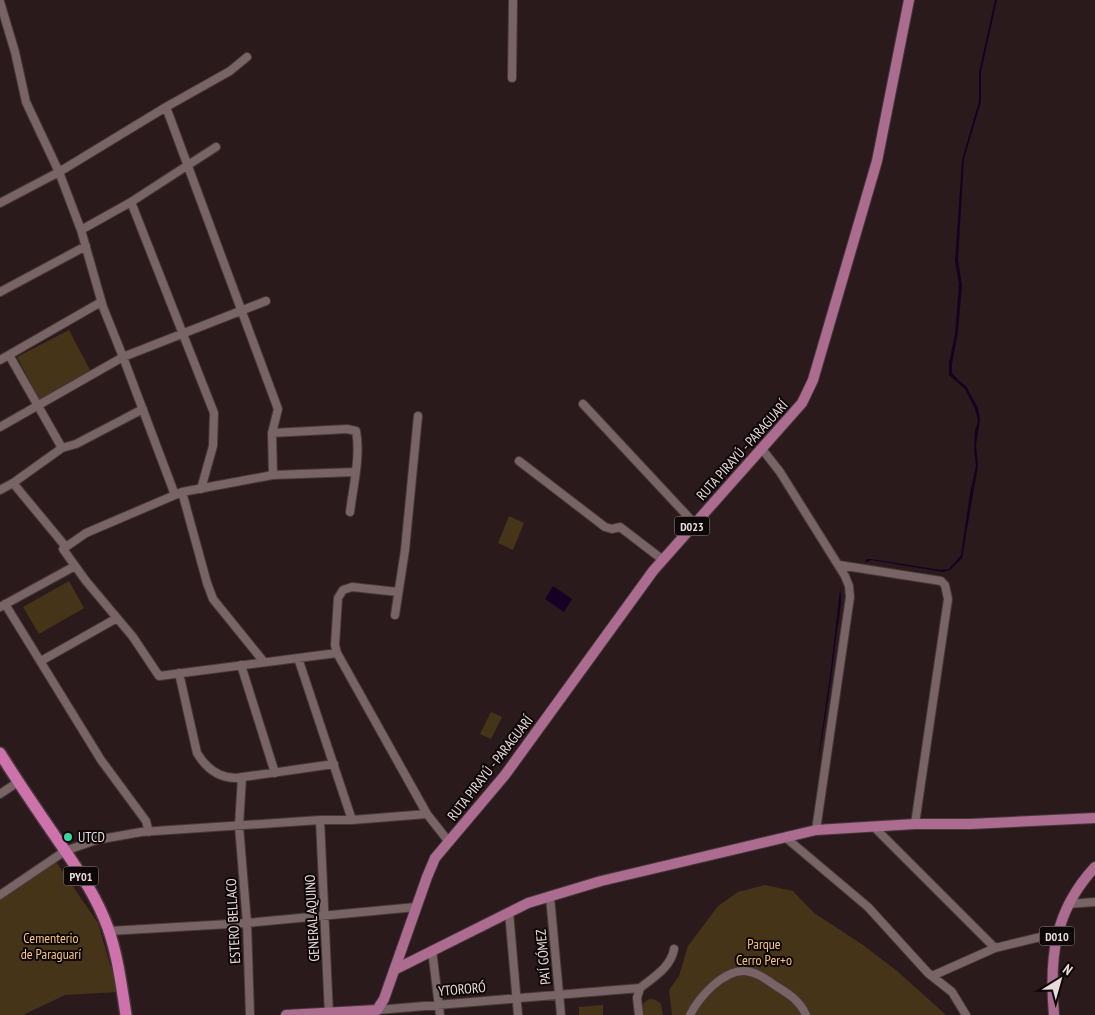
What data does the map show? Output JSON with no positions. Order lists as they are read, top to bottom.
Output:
{
  "streets": {
    "highway": ["PY01"],
    "main road": [
      "RUTA PIRAYÚ - PARAGUARÍ",
      "D023",
      "D010",
      "YTORORÓ"
    ],
    "street": ["GENERAL AQUINO", "ESTERO BELLACO", "PA'Í GÓMEZ"]
  },
  "crossings": [
    ["RUTA PIRAYÚ - PARAGUARÍ", "YTORORÓ"],
    ["GENERAL AQUINO", "YTORORÓ"],
    ["PA'Í GÓMEZ", "YTORORÓ"]
  ],
  "parks": ["Cementerio de Paraguarí", "Parque Cerro Per+o"],
  "places": ["UTCD"],
  "north": "top right"
}
